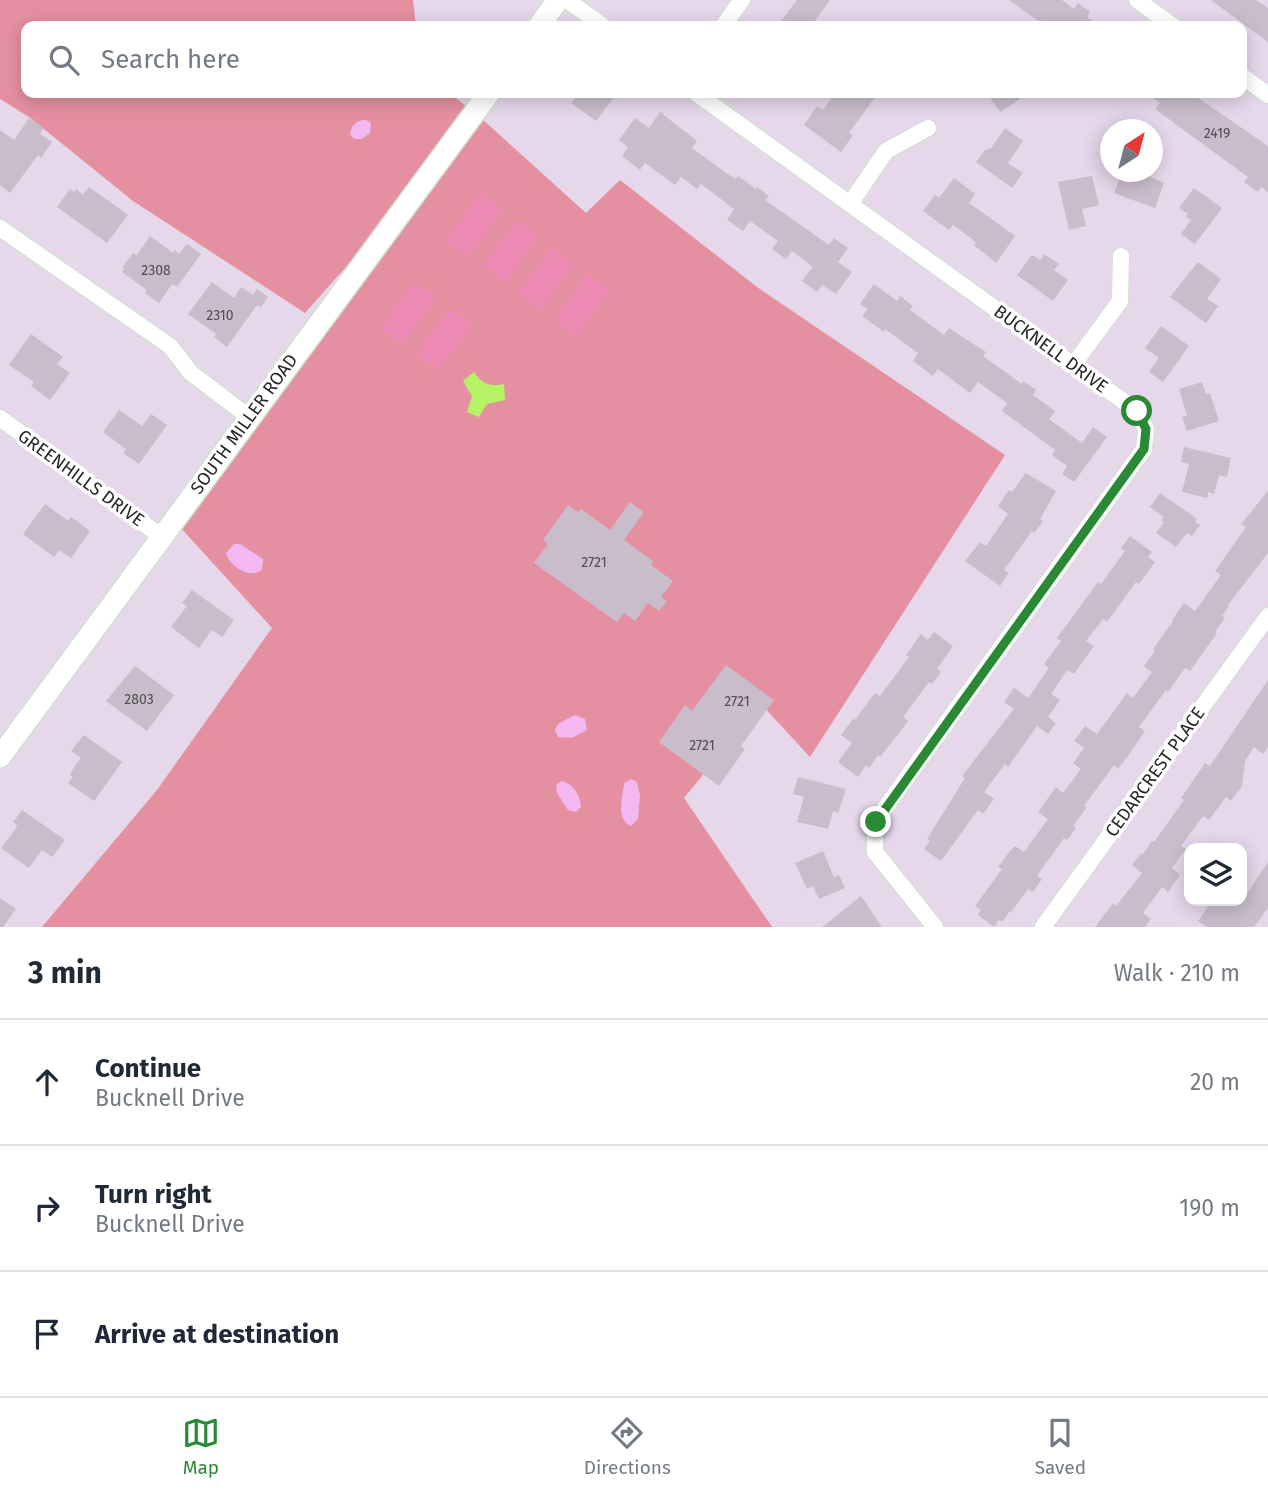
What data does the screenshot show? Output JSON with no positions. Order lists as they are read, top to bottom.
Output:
{
  "streets": {
    "street": [
      "BUCKNELL DRIVE",
      "SOUTH MILLER ROAD",
      "GREENHILLS DRIVE",
      "CEDARCREST PLACE"
    ]
  },
  "crossings": [
    ["SOUTH MILLER ROAD", "GREENHILLS DRIVE"]
  ],
  "house_numbers": [
    "2419",
    "2308",
    "2310",
    "2721",
    "2803",
    "2721",
    "2721"
  ],
  "north": "top right",
  "page": {
    "search": "Search here",
    "heading": ["3 min", "Walk · 210 m"],
    "list": [
      ["Continue", "Bucknell Drive", "20 m"],
      ["Turn right", "Bucknell Drive", "190 m"],
      "Arrive at destination"
    ],
    "nav": ["Map", "Directions", "Saved"]
  }
}
